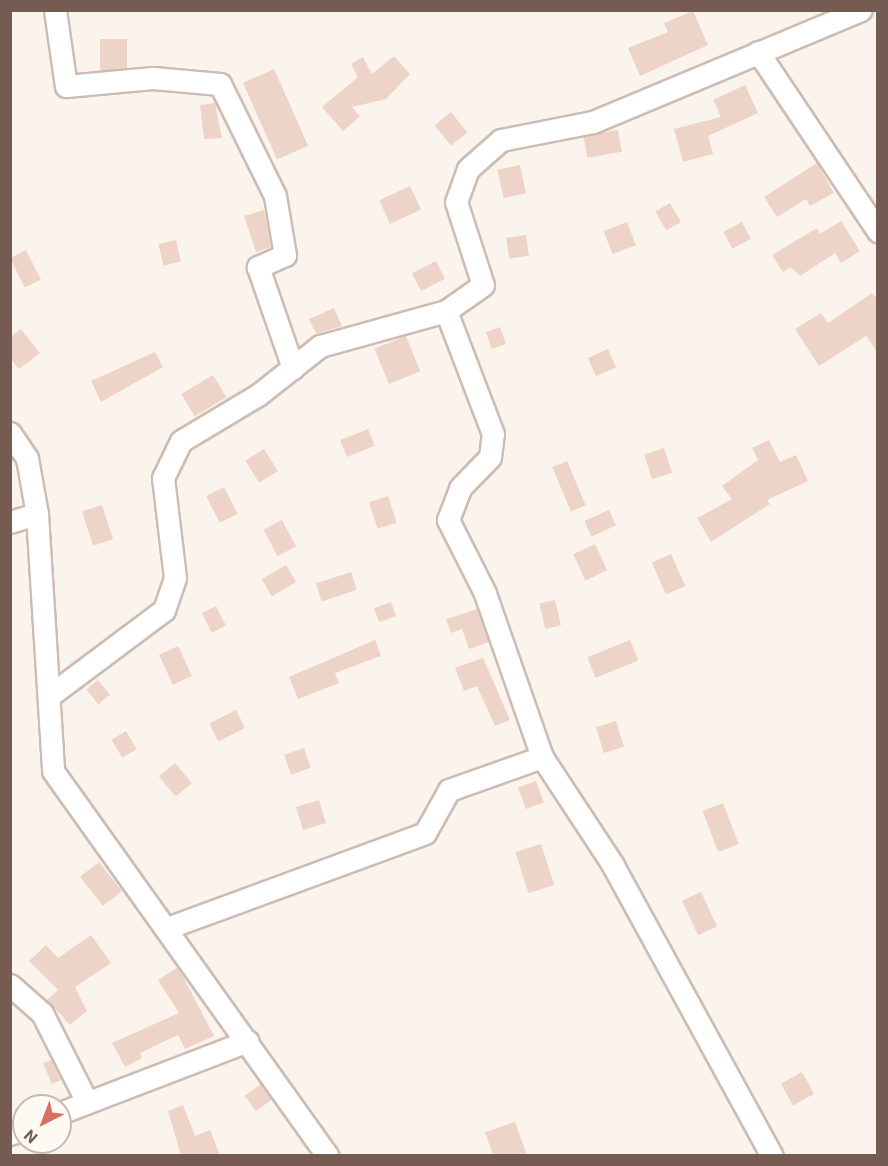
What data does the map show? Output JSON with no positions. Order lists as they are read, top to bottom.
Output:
{
  "north": "bottom left"
}
